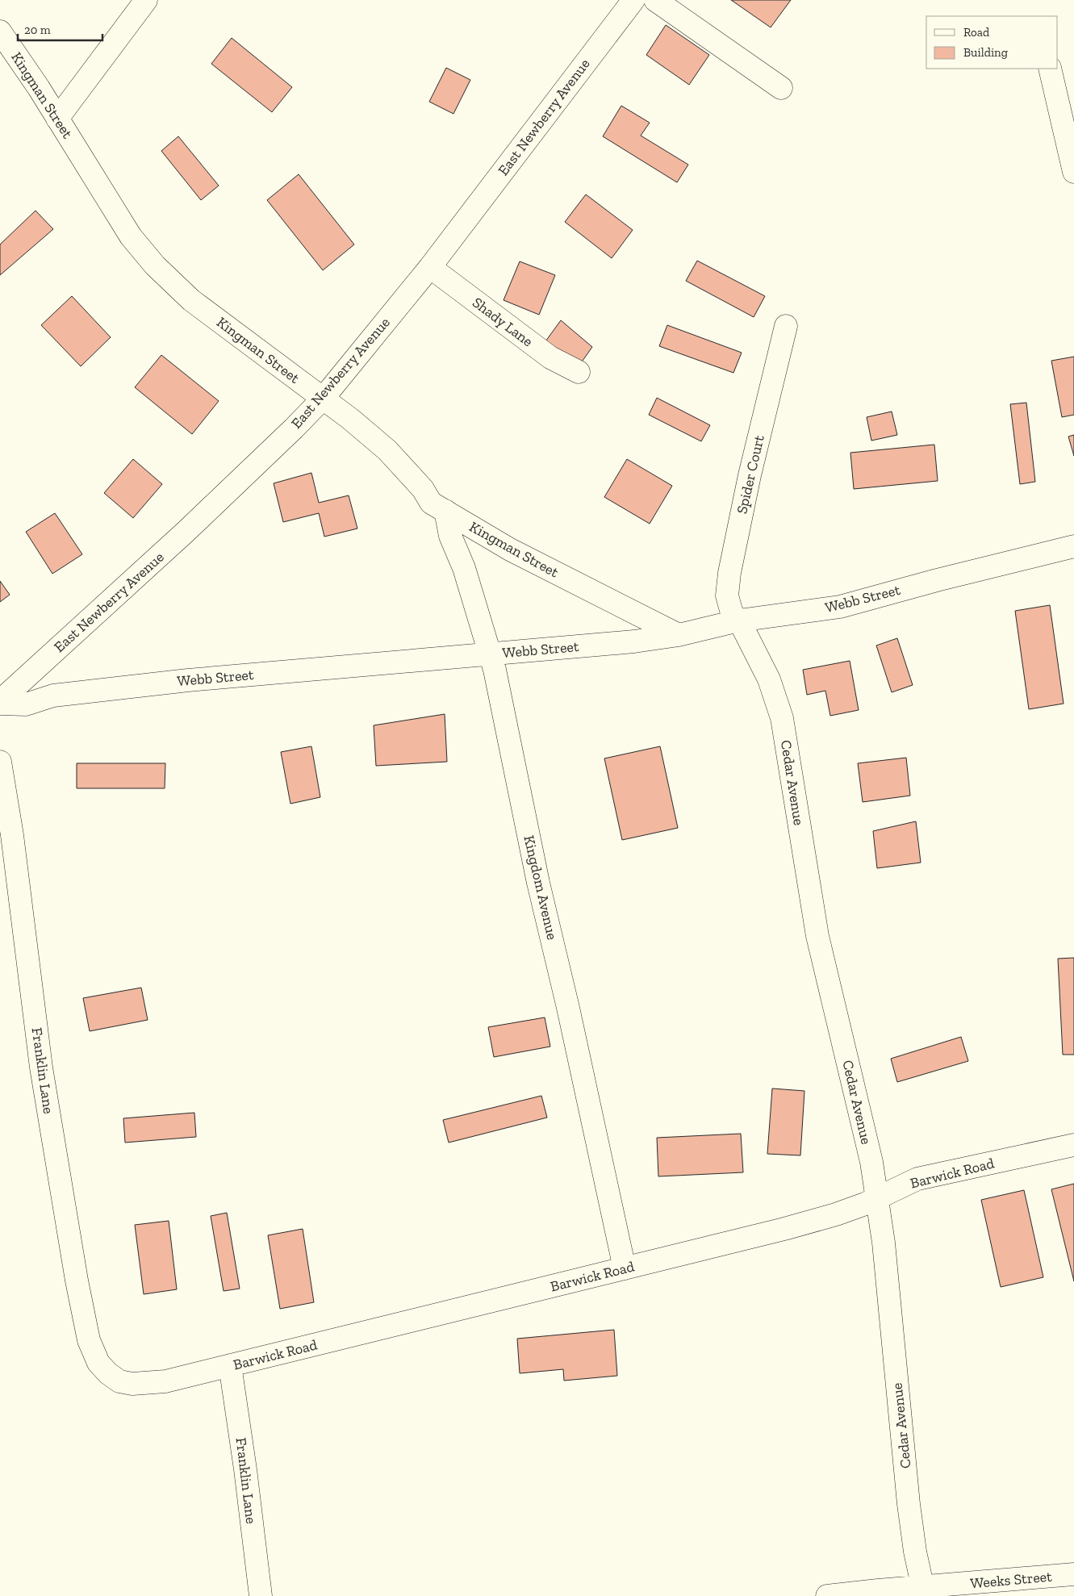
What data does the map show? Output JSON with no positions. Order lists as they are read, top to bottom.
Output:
{
  "streets": {
    "street": [
      "Kingman Street",
      "East Newberry Avenue",
      "Shady Lane",
      "Spider Court",
      "Webb Street",
      "Cedar Avenue",
      "Kingdom Avenue",
      "Franklin Lane",
      "Barwick Road",
      "Weeks Street"
    ]
  },
  "crossings": [
    ["Kingman Street", "East Newberry Avenue"],
    ["Kingman Street", "Webb Street"],
    ["Kingman Street", "Kingdom Avenue"],
    ["East Newberry Avenue", "Shady Lane"],
    ["East Newberry Avenue", "Webb Street"],
    ["Spider Court", "Webb Street"],
    ["Spider Court", "Cedar Avenue"],
    ["Webb Street", "Cedar Avenue"],
    ["Webb Street", "Kingdom Avenue"],
    ["Cedar Avenue", "Barwick Road"],
    ["Cedar Avenue", "Weeks Street"],
    ["Kingdom Avenue", "Barwick Road"],
    ["Franklin Lane", "Barwick Road"]
  ],
  "legend": ["Road", "Building"],
  "scale_bar": "20 m"
}
